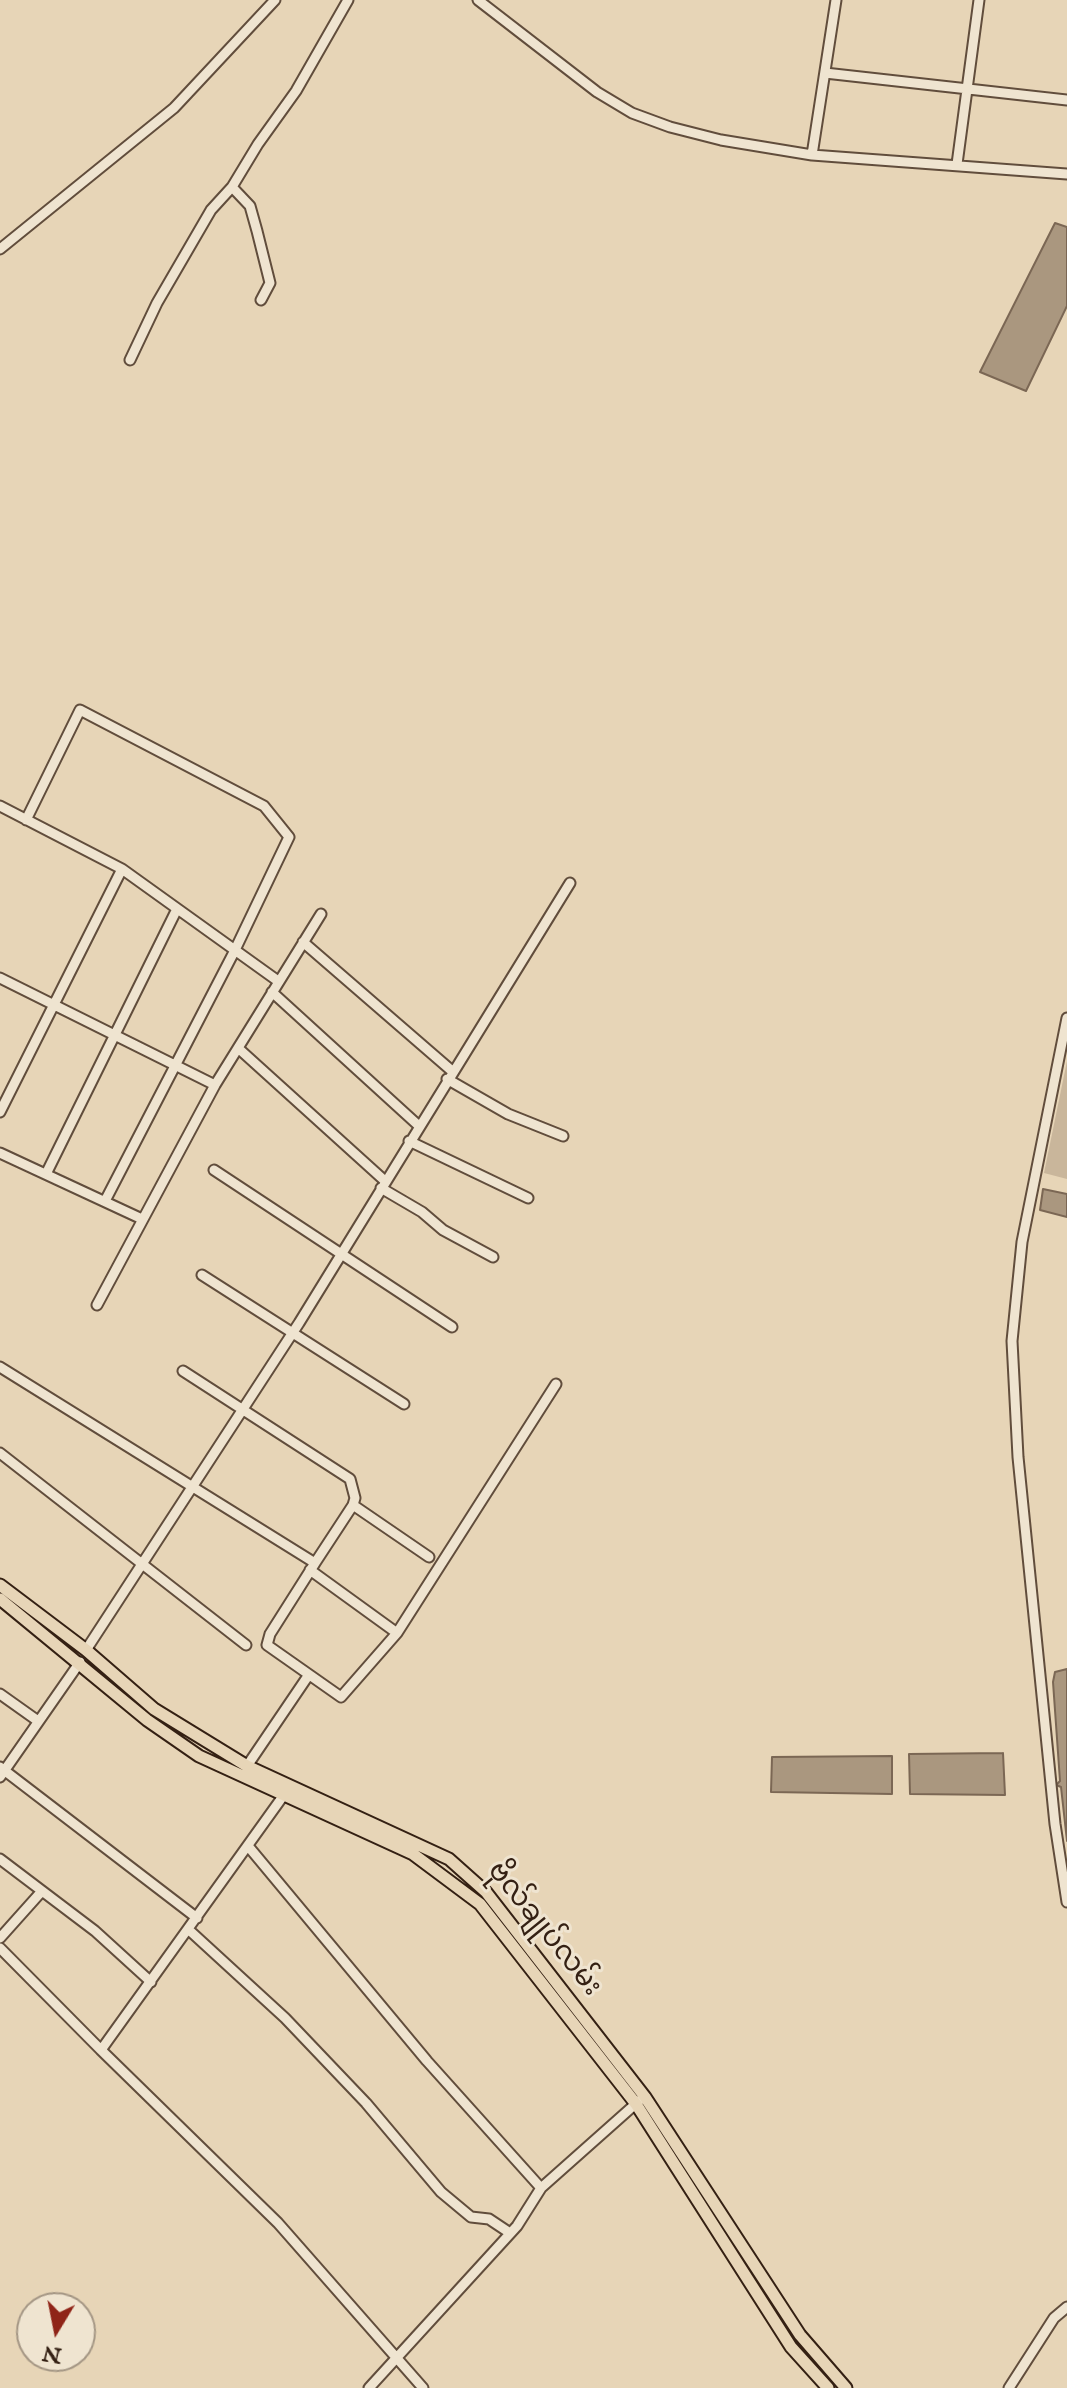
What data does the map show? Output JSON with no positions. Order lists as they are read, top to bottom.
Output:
{
  "streets": {
    "main road": ["ဗိုလ်ချုပ်လမ်း"]
  },
  "north": "bottom"
}
